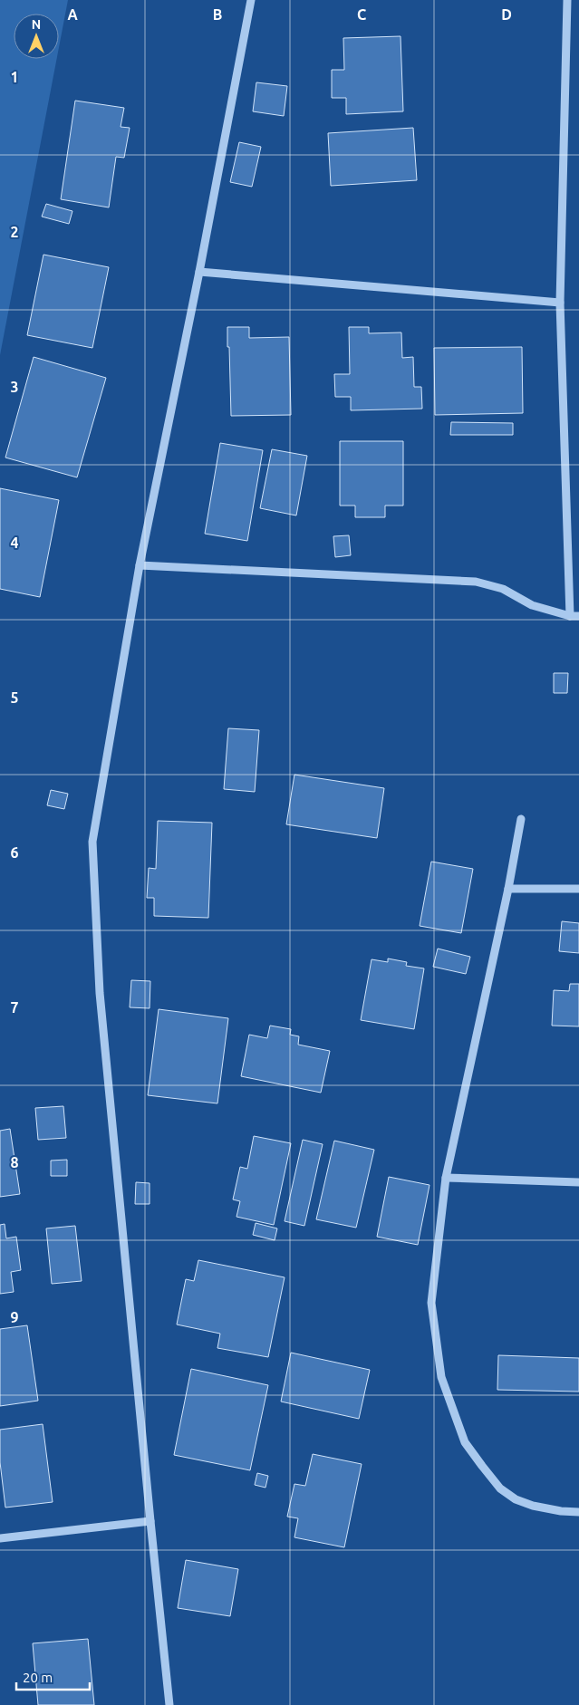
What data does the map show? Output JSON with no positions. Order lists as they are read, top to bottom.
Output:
{
  "scale_bar": "20 m",
  "north": "top",
  "grid": {
    "columns": [
      "A",
      "B",
      "C",
      "D"
    ],
    "rows": [
      "1",
      "2",
      "3",
      "4",
      "5",
      "6",
      "7",
      "8",
      "9"
    ]
  }
}
